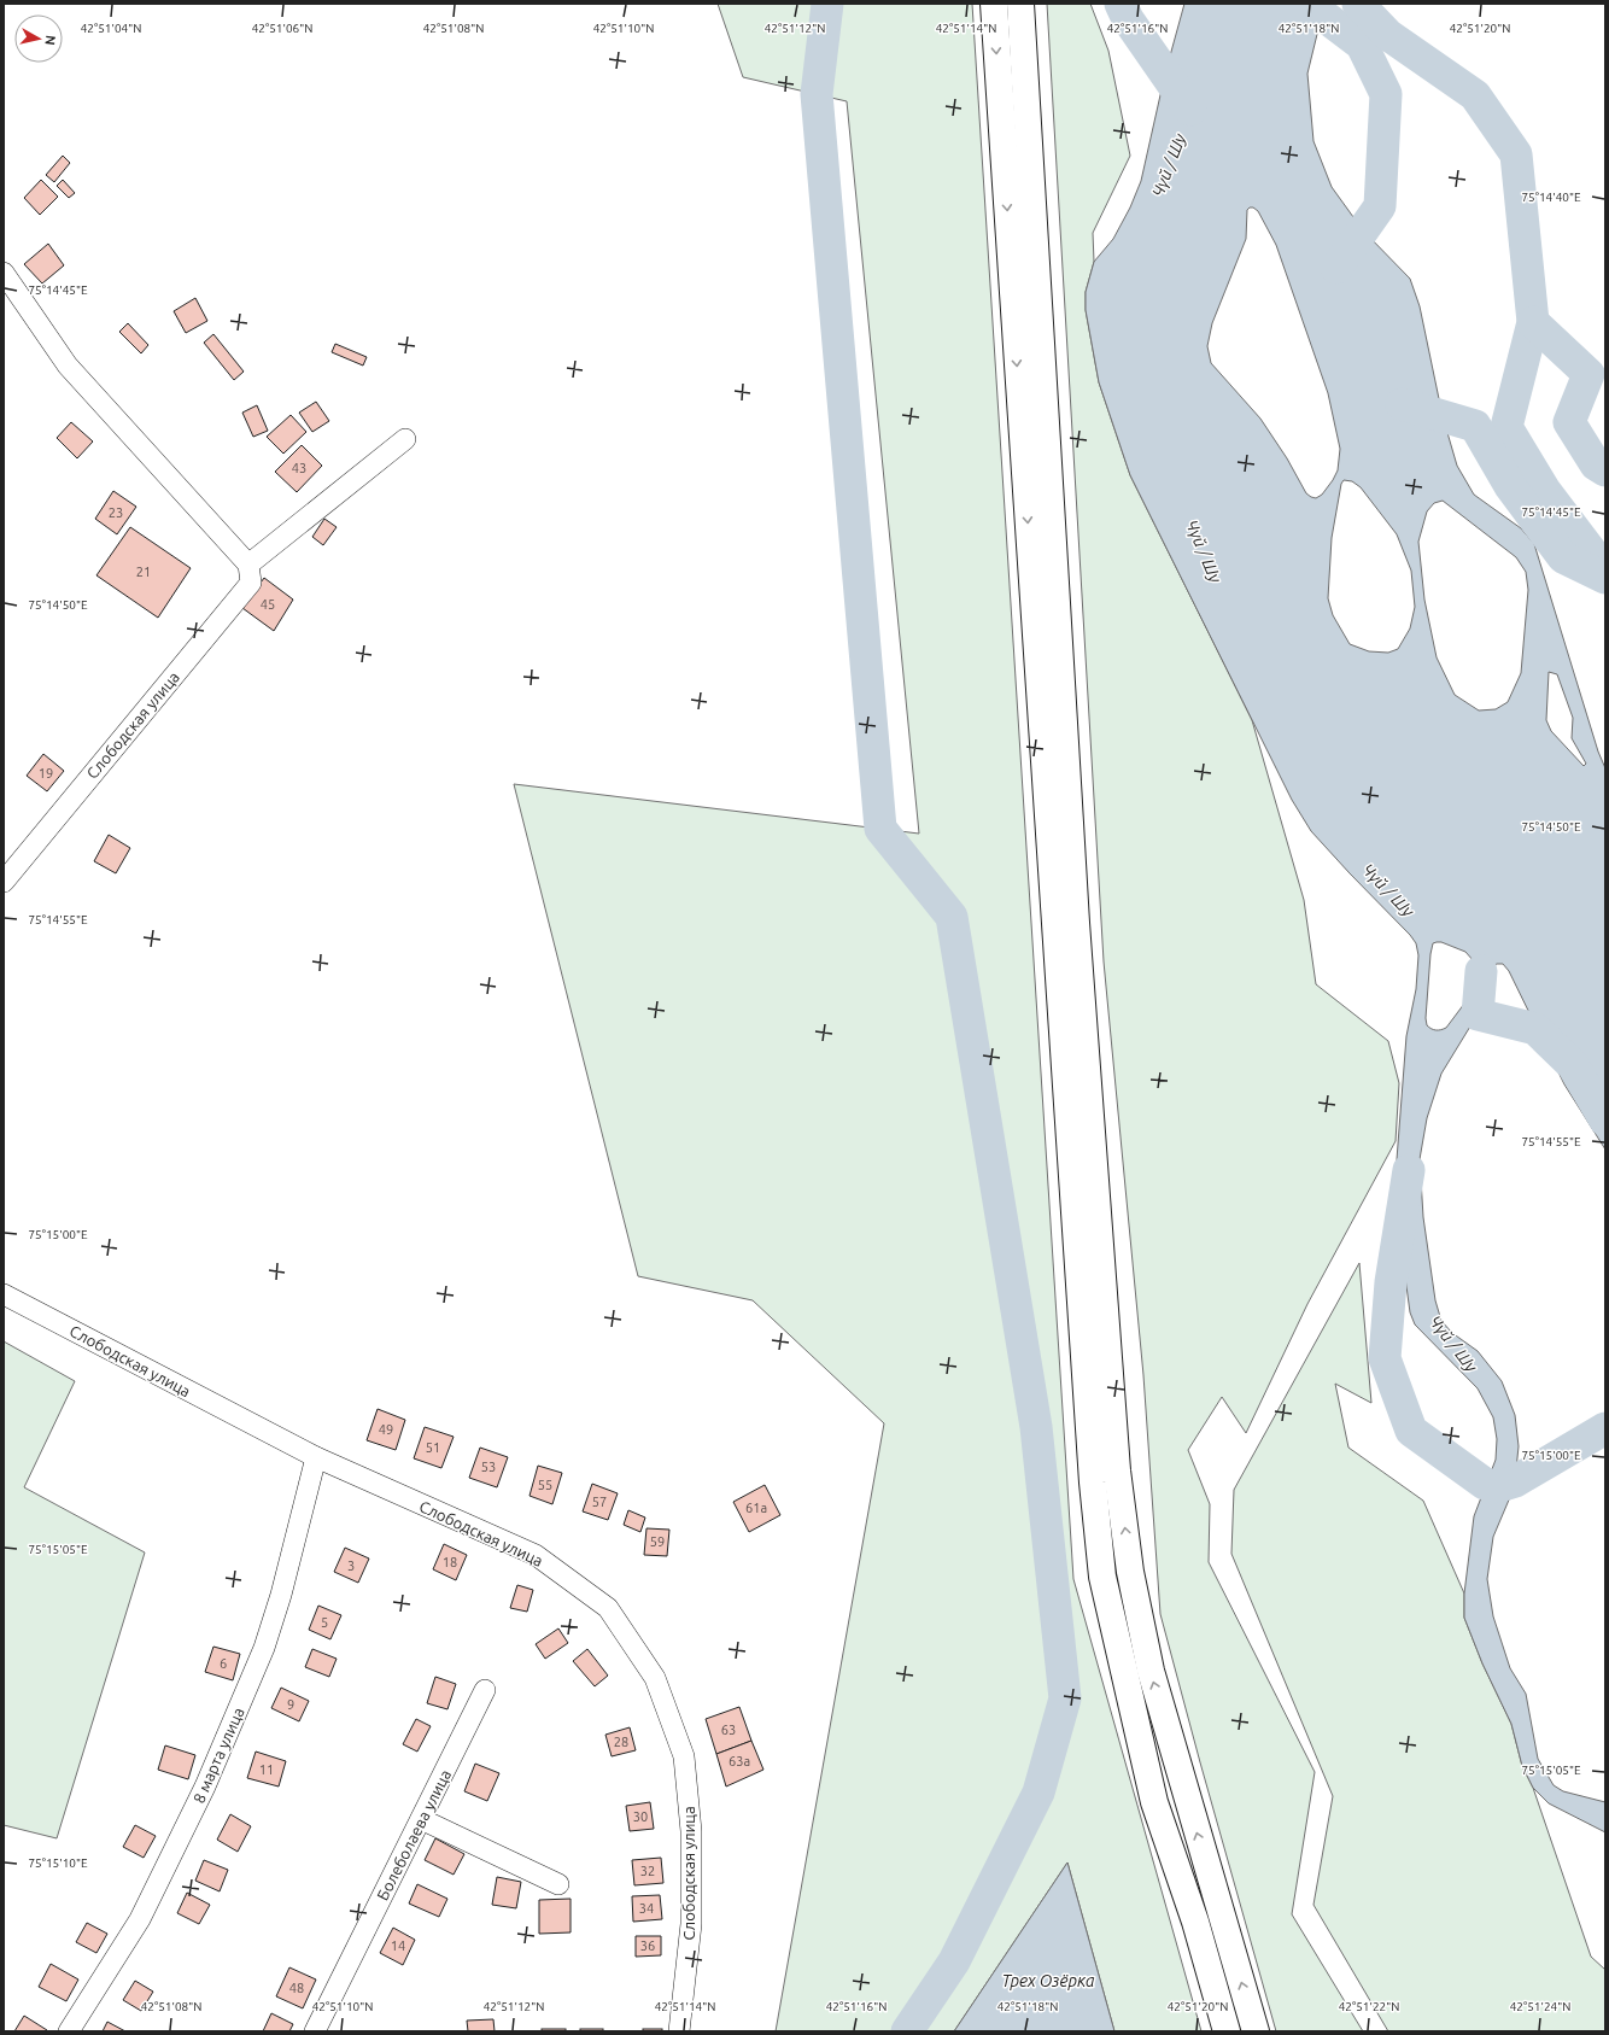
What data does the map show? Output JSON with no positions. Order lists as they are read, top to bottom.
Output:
{
  "streets": {
    "street": ["Слободская улица", "8 марта улица", "Болеболаева улица"]
  },
  "crossings": [
    ["Слободская улица", "8 марта улица"]
  ],
  "water": ["Чүй / Шу", "Трех Озёрка"],
  "house_numbers": [
    "43",
    "23",
    "21",
    "45",
    "19",
    "49",
    "51",
    "53",
    "55",
    "57",
    "61a",
    "59",
    "18",
    "3",
    "5",
    "6",
    "9",
    "63",
    "28",
    "63a",
    "11",
    "30",
    "32",
    "34",
    "14",
    "36",
    "48"
  ],
  "north": "right",
  "coordinates": [
    "42°51'04\"N",
    "42°51'06\"N",
    "42°51'08\"N",
    "42°51'10\"N",
    "42°51'12\"N",
    "42°51'14\"N",
    "42°51'16\"N",
    "42°51'18\"N",
    "42°51'20\"N",
    "75°14'40\"E",
    "75°14'45\"E",
    "75°14'50\"E",
    "75°14'55\"E",
    "75°15'00\"E",
    "75°15'05\"E",
    "75°15'10\"E",
    "42°51'22\"N",
    "42°51'24\"N"
  ]
}
